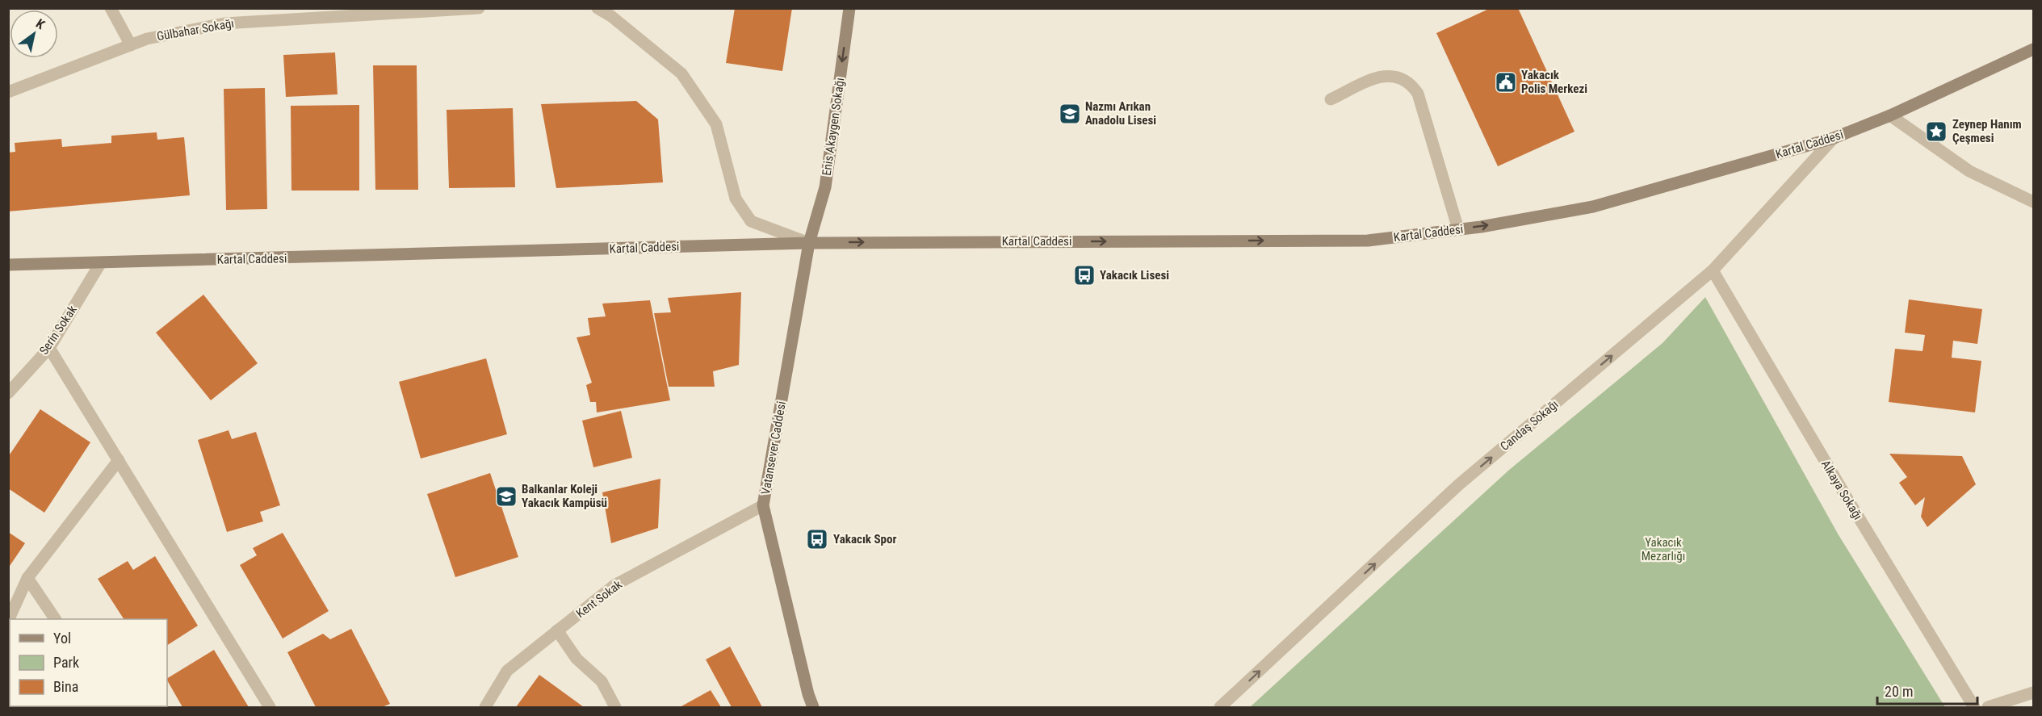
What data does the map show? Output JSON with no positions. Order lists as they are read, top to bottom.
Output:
{
  "streets": {
    "main road": ["Enis Akaygen Sokağı", "Kartal Caddesi", "Vatansever Caddesi"],
    "street": [
      "Gülbahar Sokağı",
      "Serin Sokak",
      "Candaş Sokağı",
      "Alkaya Sokağı",
      "Kent Sokak"
    ]
  },
  "crossings": [
    ["Enis Akaygen Sokağı", "Kartal Caddesi"],
    ["Enis Akaygen Sokağı", "Vatansever Caddesi"],
    ["Kartal Caddesi", "Serin Sokak"],
    ["Kartal Caddesi", "Candaş Sokağı"],
    ["Kartal Caddesi", "Vatansever Caddesi"],
    ["Candaş Sokağı", "Alkaya Sokağı"],
    ["Vatansever Caddesi", "Kent Sokak"]
  ],
  "one_way": ["Enis Akaygen Sokağı", "Kartal Caddesi", "Candaş Sokağı"],
  "parks": ["Yakacık Mezarlığı"],
  "places": {
    "public building": ["Yakacık Polis Merkezi"],
    "school or university": ["Nazmı Arıkan Anadolu Lisesi", "Balkanlar Koleji Yakacık Kampüsü"],
    "place": ["Zeynep Hanım Çeşmesi"],
    "bus stop": ["Yakacık Lisesi", "Yakacık Spor"]
  },
  "legend": ["Yol", "Park", "Bina"],
  "scale_bar": "20 m",
  "north": "top right"
}
